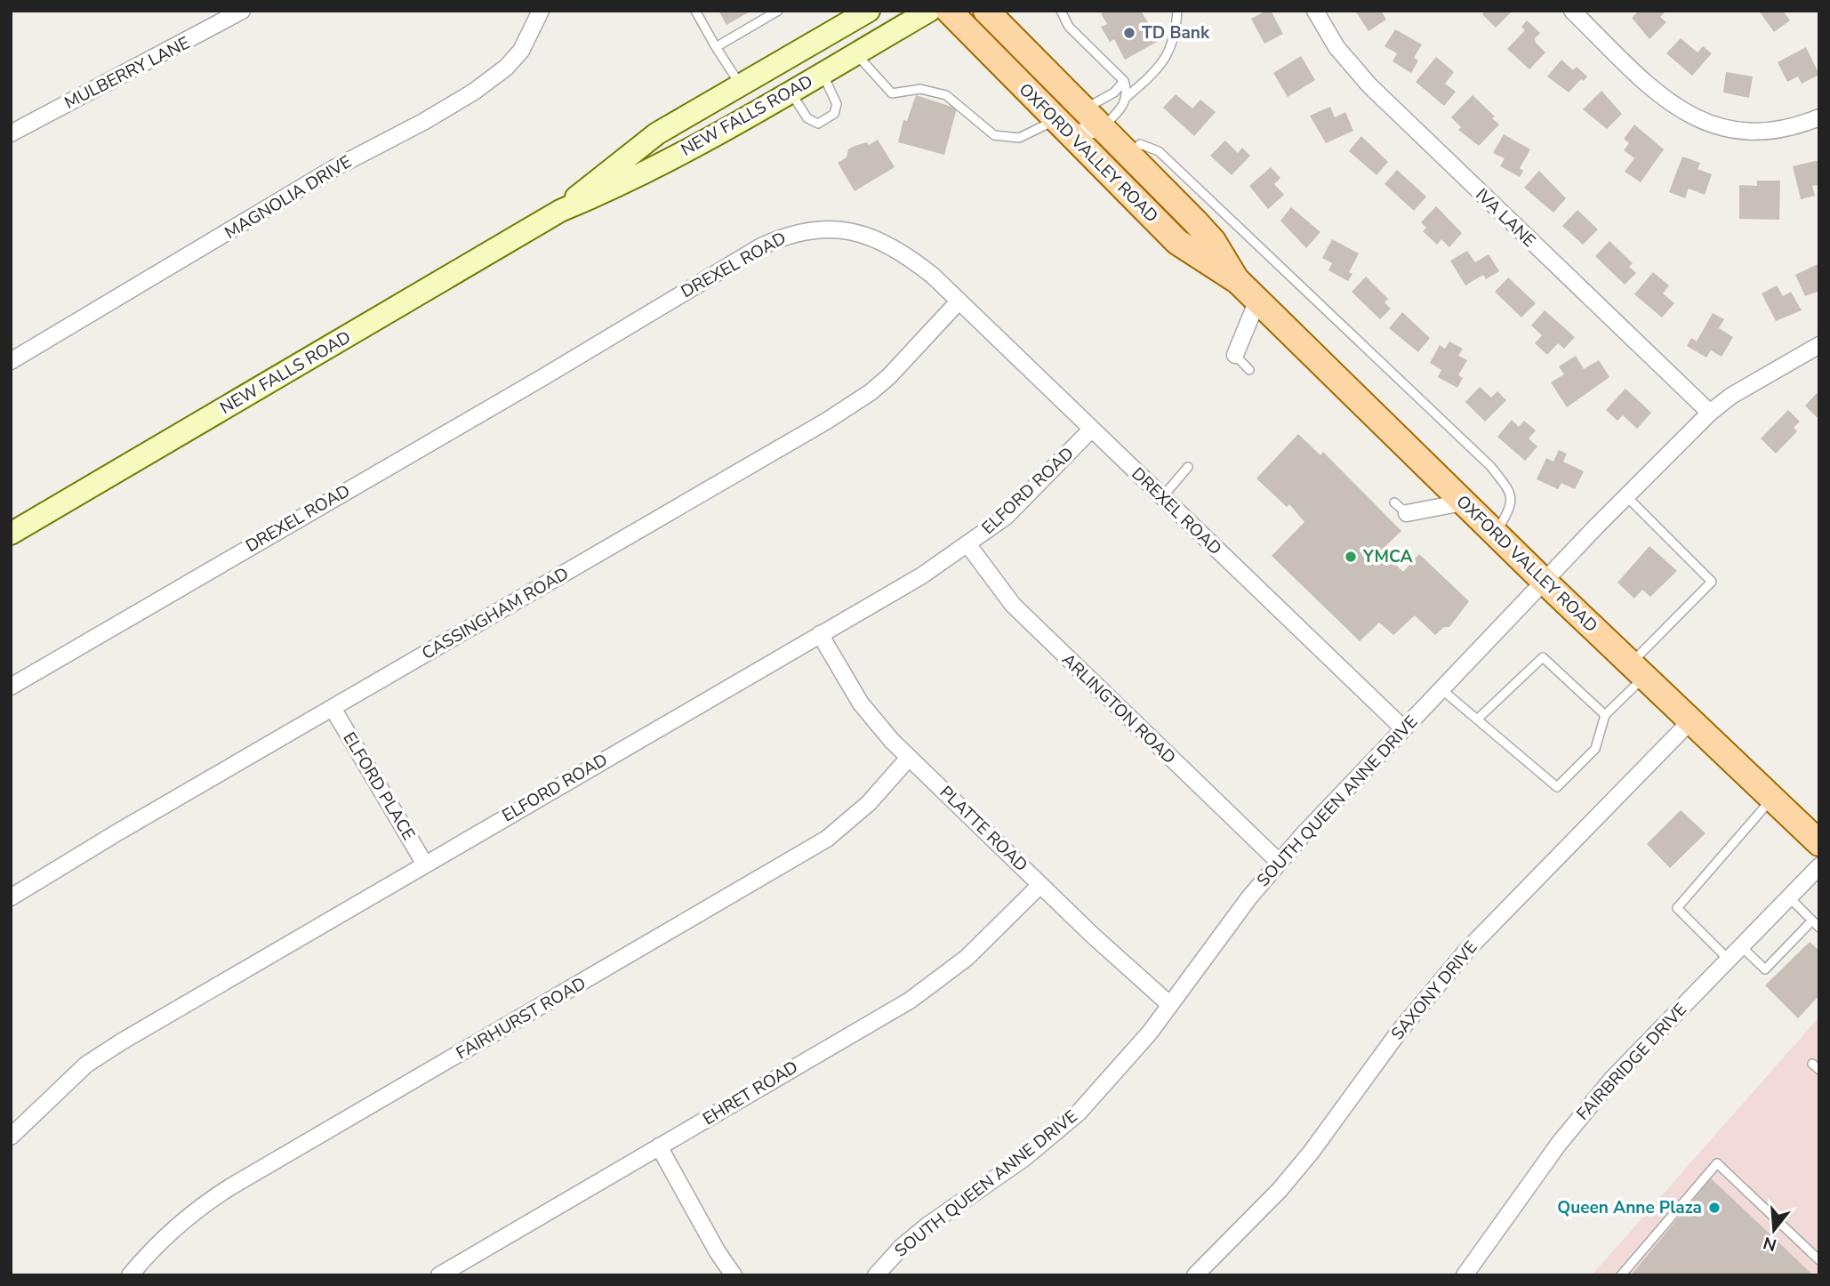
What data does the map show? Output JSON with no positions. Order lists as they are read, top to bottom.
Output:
{
  "streets": {
    "main road": ["NEW FALLS ROAD", "OXFORD VALLEY ROAD"],
    "street": [
      "MULBERRY LANE",
      "MAGNOLIA DRIVE",
      "IVA LANE",
      "DREXEL ROAD",
      "ELFORD ROAD",
      "CASSINGHAM ROAD",
      "ARLINGTON ROAD",
      "ELFORD PLACE",
      "SOUTH QUEEN ANNE DRIVE",
      "PLATTE ROAD",
      "SAXONY DRIVE",
      "FAIRHURST ROAD",
      "FAIRBRIDGE DRIVE",
      "EHRET ROAD"
    ]
  },
  "crossings": [
    ["OXFORD VALLEY ROAD", "SOUTH QUEEN ANNE DRIVE"],
    ["OXFORD VALLEY ROAD", "SAXONY DRIVE"],
    ["IVA LANE", "SOUTH QUEEN ANNE DRIVE"],
    ["DREXEL ROAD", "ELFORD ROAD"],
    ["DREXEL ROAD", "CASSINGHAM ROAD"],
    ["DREXEL ROAD", "SOUTH QUEEN ANNE DRIVE"],
    ["ELFORD ROAD", "ARLINGTON ROAD"],
    ["ELFORD ROAD", "ELFORD PLACE"],
    ["ELFORD ROAD", "PLATTE ROAD"],
    ["CASSINGHAM ROAD", "ELFORD PLACE"],
    ["ARLINGTON ROAD", "SOUTH QUEEN ANNE DRIVE"],
    ["SOUTH QUEEN ANNE DRIVE", "PLATTE ROAD"],
    ["PLATTE ROAD", "FAIRHURST ROAD"],
    ["PLATTE ROAD", "EHRET ROAD"]
  ],
  "places": ["TD Bank", "YMCA", "Queen Anne Plaza"],
  "north": "bottom"
}
